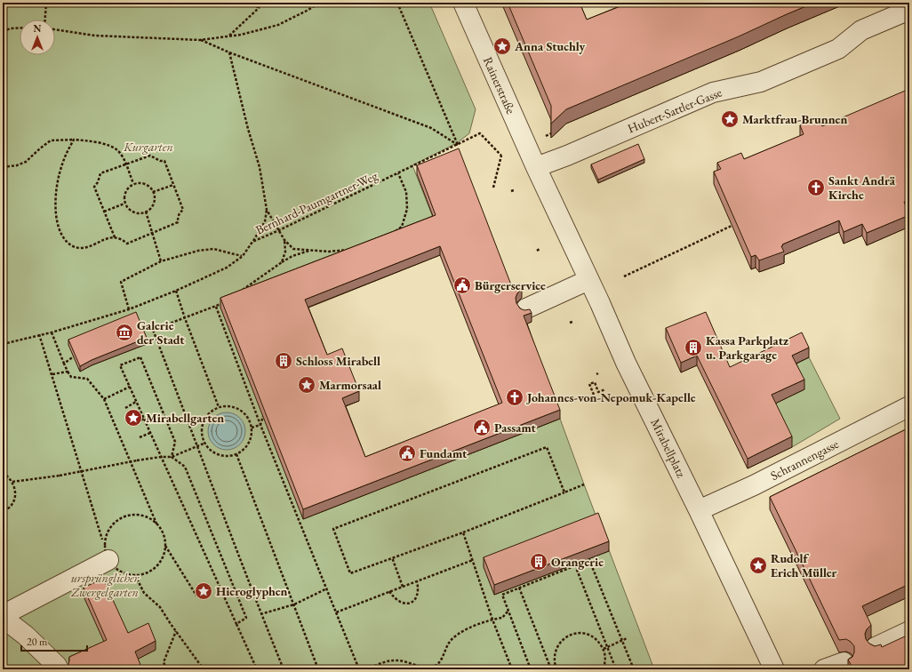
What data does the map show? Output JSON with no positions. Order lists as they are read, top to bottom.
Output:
{
  "streets": {
    "street": [
      "Rainerstraße",
      "Hubert-Sattler-Gasse",
      "Mirabellplatz",
      "Schrannengasse"
    ],
    "path": ["Bernhard-Paumgartner-Weg"]
  },
  "crossings": [
    ["Rainerstraße", "Hubert-Sattler-Gasse"],
    ["Rainerstraße", "Mirabellplatz"],
    ["Hubert-Sattler-Gasse", "Mirabellplatz"],
    ["Mirabellplatz", "Schrannengasse"]
  ],
  "parks": ["Kurgarten", "ursprünglicher Zwergelgarten"],
  "places": {
    "place": [
      "Anna Stuchly",
      "Marktfrau-Brunnen",
      "Marmorsaal",
      "Mirabellgarten",
      "Rudolf Erich Müller",
      "Hieroglyphen"
    ],
    "church": ["Sankt Andrä Kirche", "Johannes-von-Nepomuk-Kapelle"],
    "public building": ["Bürgerservice", "Passamt", "Fundamt"],
    "museum": ["Galerie der Stadt"],
    "building": ["Kassa Parkplatz u. Parkgarage", "Schloss Mirabell", "Orangerie"]
  },
  "scale_bar": "20 m",
  "north": "top"
}
